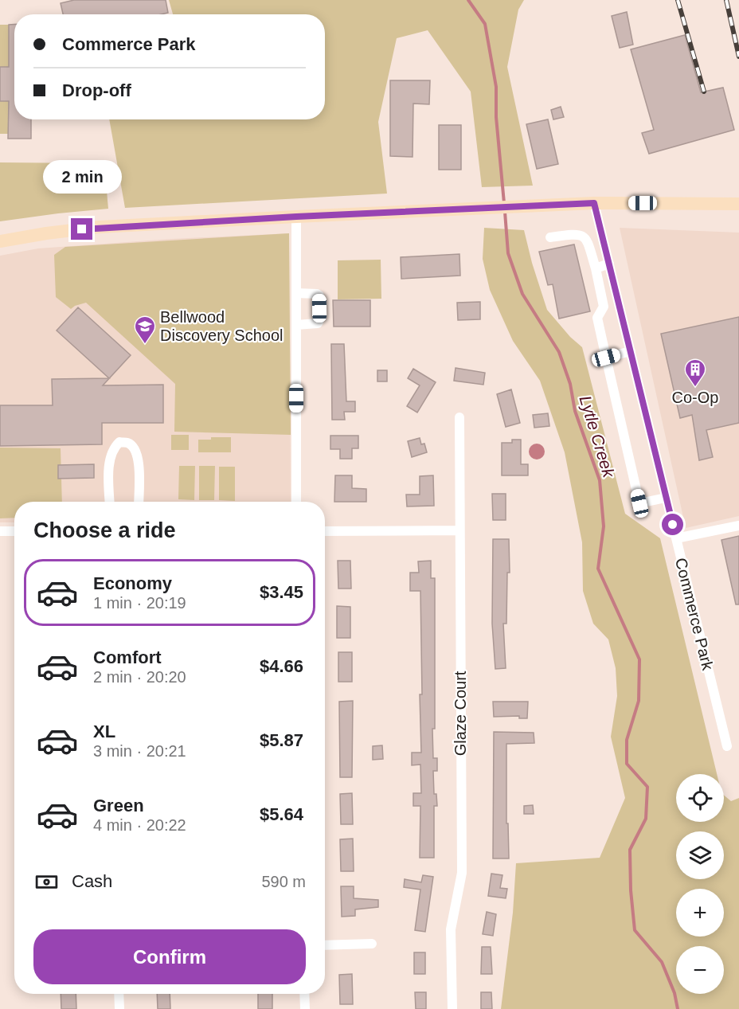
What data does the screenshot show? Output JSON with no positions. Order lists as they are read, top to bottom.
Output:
{
  "streets": {
    "street": ["Commerce Park", "Glaze Court"]
  },
  "water": ["Lytle Creek"],
  "places": {
    "school or university": ["Bellwood Discovery School"],
    "building": ["Co-Op"]
  },
  "page": {
    "banner": ["Commerce Park", "Drop-off"],
    "bubble": "2 min",
    "heading": "Choose a ride",
    "list": [
      {
        "name": "Economy",
        "note": "1 min · 20:19",
        "value": "$3.45"
      },
      {
        "name": "Comfort",
        "note": "2 min · 20:20",
        "value": "$4.66"
      },
      {
        "name": "XL",
        "note": "3 min · 20:21",
        "value": "$5.87"
      },
      {
        "name": "Green",
        "note": "4 min · 20:22",
        "value": "$5.64"
      }
    ],
    "map_buttons": ["+", "−"],
    "pay": ["Cash", "590 m"],
    "buttons": "Confirm"
  }
}
